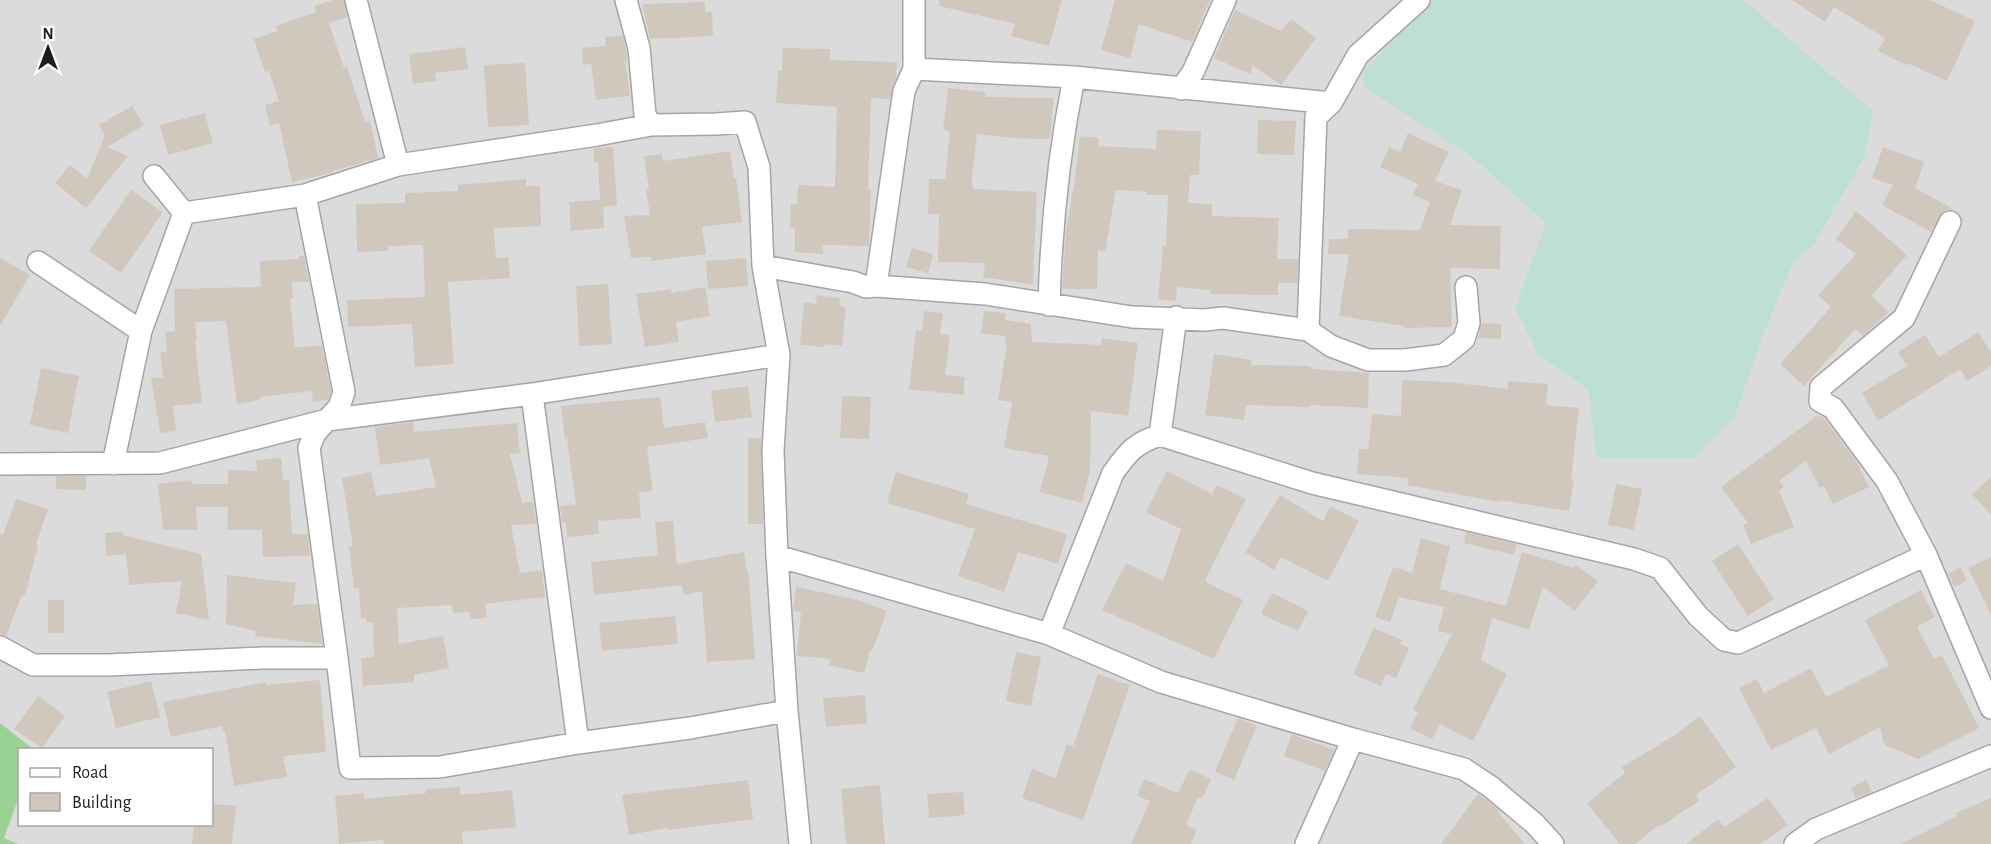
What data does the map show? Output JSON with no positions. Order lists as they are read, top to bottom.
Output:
{
  "legend": ["Road", "Building"],
  "north": "top"
}
